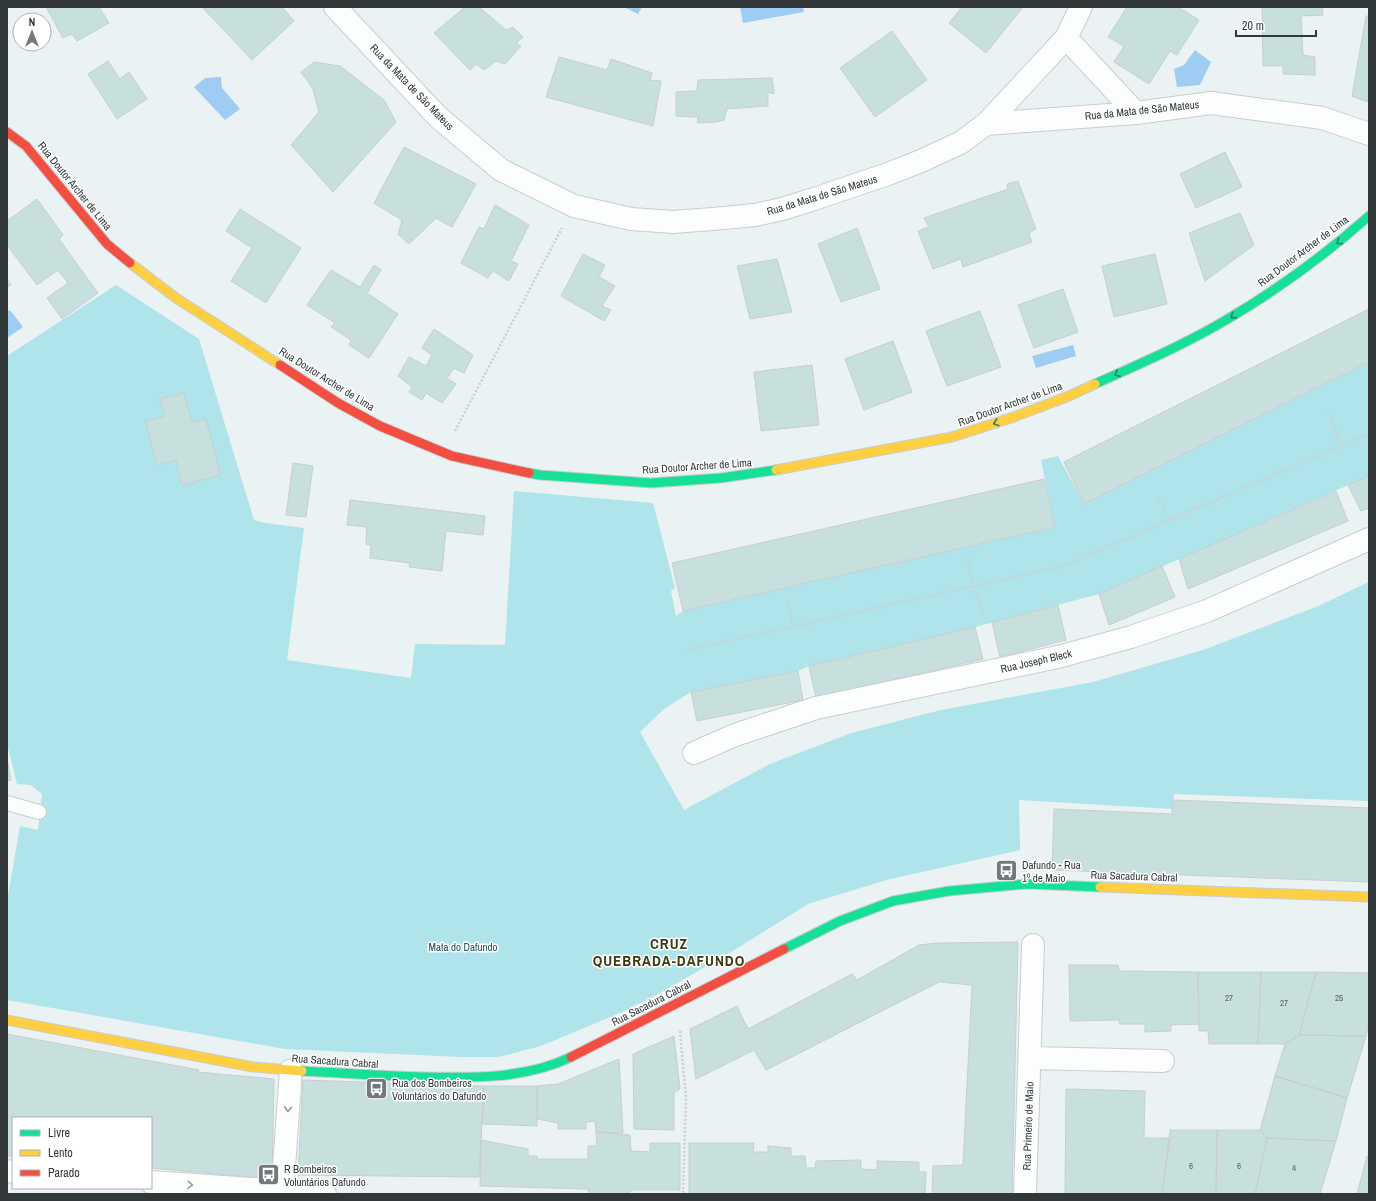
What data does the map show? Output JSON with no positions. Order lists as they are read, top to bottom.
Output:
{
  "streets": {
    "street": [
      "Rua da Mata de São Mateus",
      "Rua Doutor Archer de Lima",
      "Rua Joseph Bleck",
      "Rua Sacadura Cabral",
      "Rua Primeiro de Maio"
    ]
  },
  "one_way": ["Rua Doutor Archer de Lima"],
  "districts": ["CRUZ QUEBRADA-DAFUNDO"],
  "parks": ["Mata do Dafundo"],
  "places": {
    "bus stop": ["Dafundo - Rua 1º de Maio", "Rua dos Bombeiros Voluntários do Dafundo", "R Bombeiros Voluntários Dafundo"]
  },
  "house_numbers": [
    "27",
    "25",
    "27",
    "6",
    "6",
    "4"
  ],
  "legend": ["Livre", "Lento", "Parado"],
  "scale_bar": "20 m",
  "north": "top"
}
